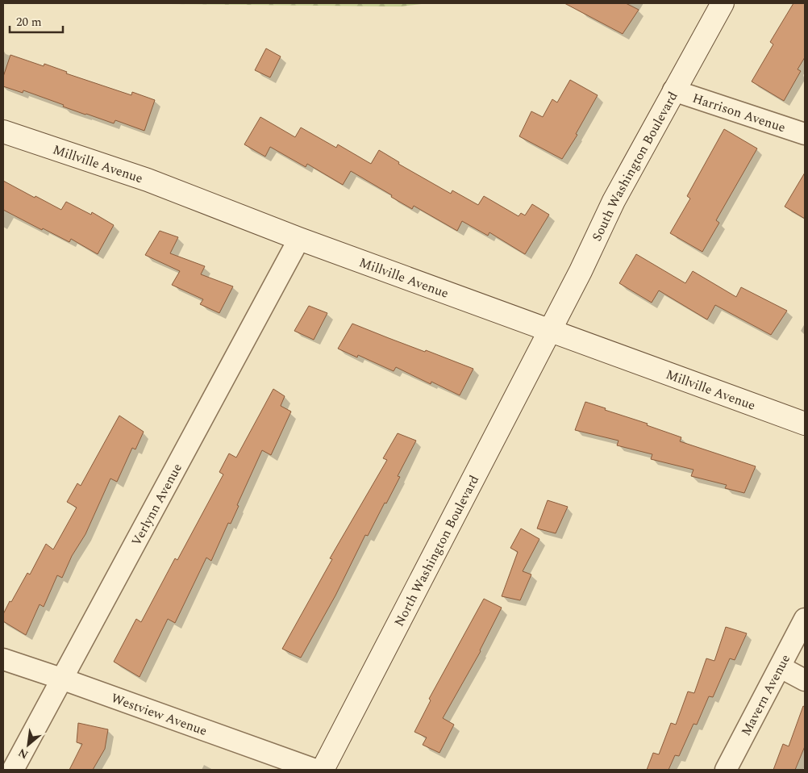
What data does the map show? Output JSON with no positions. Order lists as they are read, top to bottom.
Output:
{
  "streets": {
    "street": [
      "Harrison Avenue",
      "Millville Avenue",
      "South Washington Boulevard",
      "Verlynn Avenue",
      "North Washington Boulevard",
      "Mavern Avenue",
      "Westview Avenue"
    ]
  },
  "crossings": [
    ["Harrison Avenue", "South Washington Boulevard"],
    ["Millville Avenue", "South Washington Boulevard"],
    ["Millville Avenue", "Verlynn Avenue"],
    ["Millville Avenue", "North Washington Boulevard"],
    ["South Washington Boulevard", "North Washington Boulevard"],
    ["Verlynn Avenue", "Westview Avenue"]
  ],
  "scale_bar": "20 m",
  "north": "bottom left"
}
